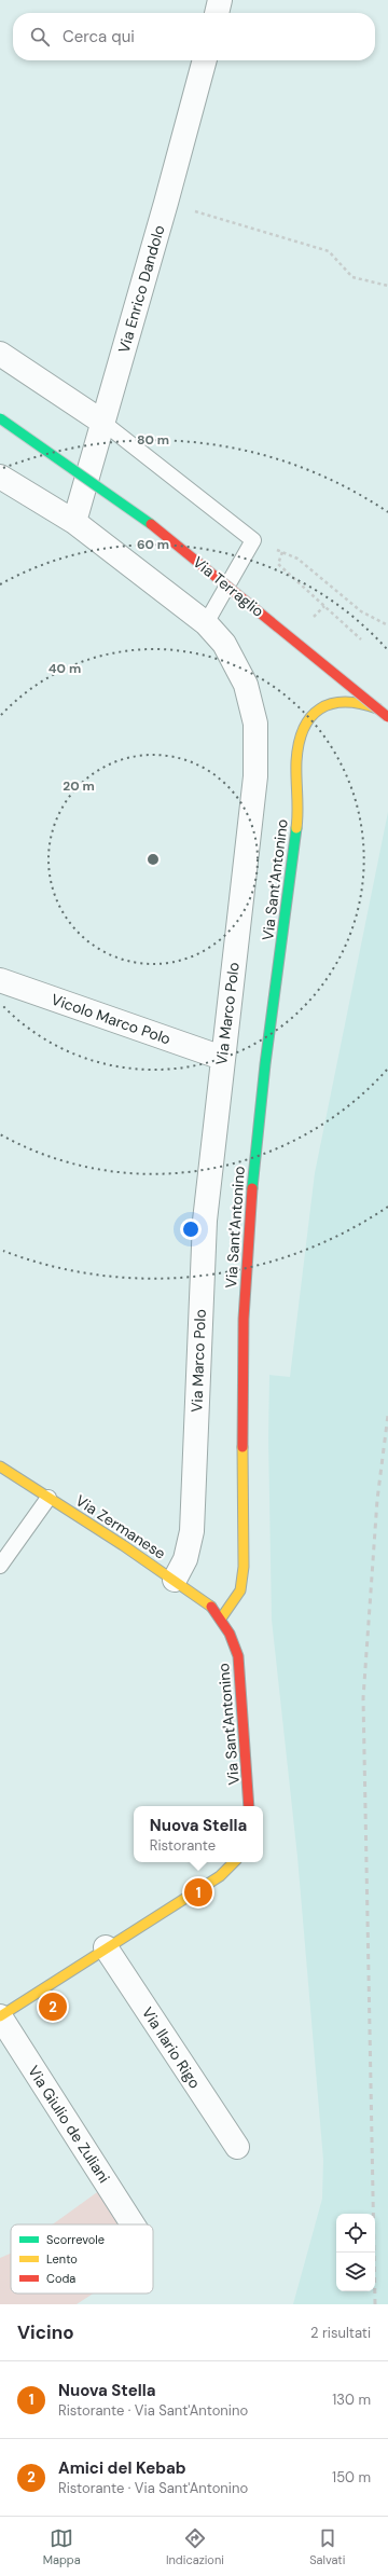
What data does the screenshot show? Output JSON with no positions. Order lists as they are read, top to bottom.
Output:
{
  "streets": {
    "street": [
      "Via Enrico Dandolo",
      "Via Terraglio",
      "Via Sant'Antonino",
      "Via Marco Polo",
      "Vicolo Marco Polo",
      "Via Zermanese",
      "Via Ilario Rigo",
      "Via Giulio de Zuliani"
    ]
  },
  "crossings": [
    ["Via Enrico Dandolo", "Via Marco Polo"],
    ["Via Terraglio", "Via Sant'Antonino"],
    ["Via Sant'Antonino", "Via Zermanese"],
    ["Via Marco Polo", "Vicolo Marco Polo"],
    ["Via Marco Polo", "Via Zermanese"]
  ],
  "legend": ["Scorrevole", "Lento", "Coda"],
  "page": {
    "search": "Cerca qui",
    "popup": ["Nuova Stella", "Ristorante"],
    "pins": ["1", "2"],
    "heading": ["Vicino", "2 risultati"],
    "list": [
      {
        "mark": "1",
        "name": "Nuova Stella",
        "note": "Ristorante · Via Sant'Antonino",
        "value": "130 m"
      },
      {
        "mark": "2",
        "name": "Amici del Kebab",
        "note": "Ristorante · Via Sant'Antonino",
        "value": "150 m"
      }
    ],
    "nav": ["Mappa", "Indicazioni", "Salvati"]
  },
  "rings": [
    "80 m",
    "60 m",
    "40 m",
    "20 m"
  ]
}
